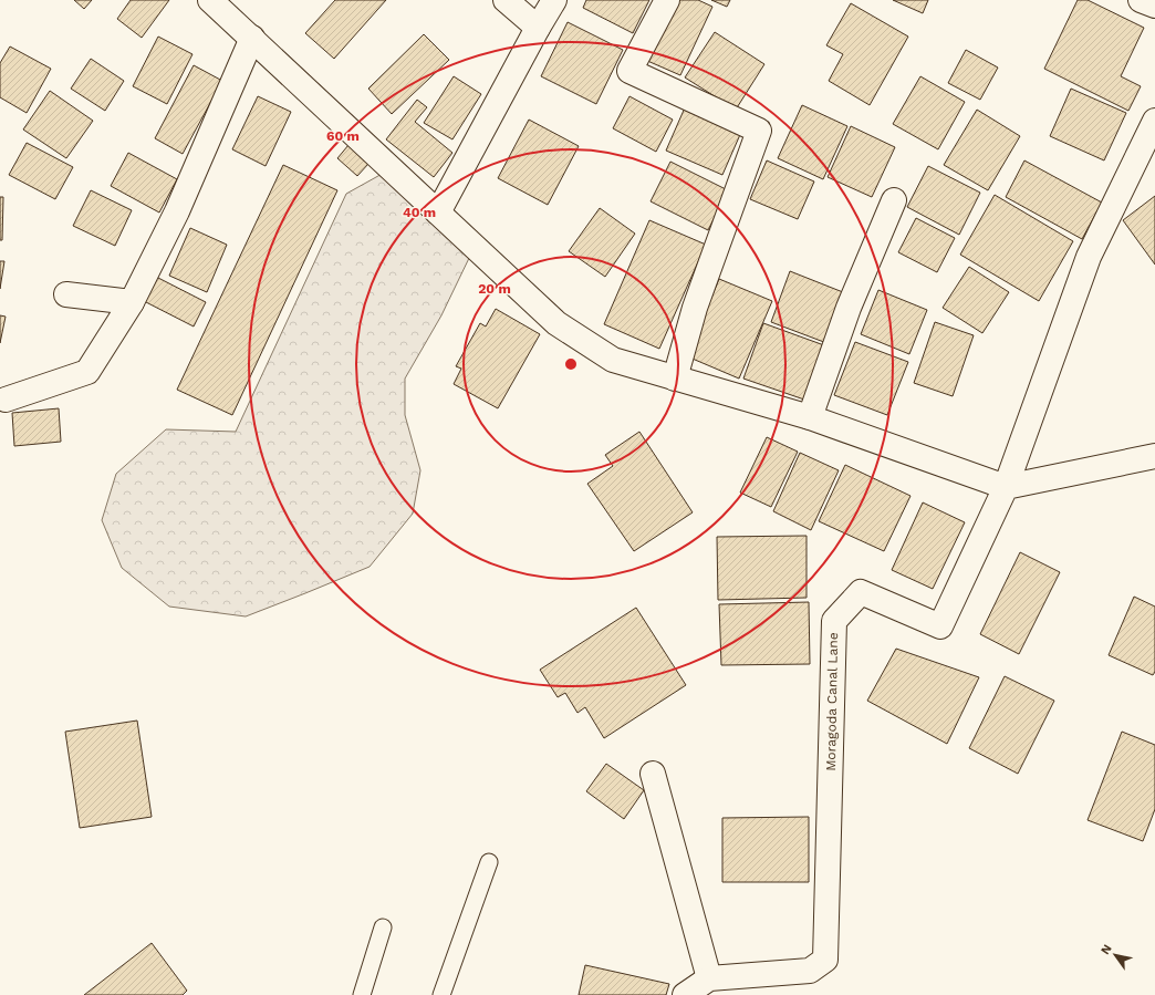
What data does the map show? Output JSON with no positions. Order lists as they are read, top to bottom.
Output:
{
  "streets": {
    "street": ["Moragoda Canal Lane"]
  },
  "north": "top left",
  "rings": ["60 m", "40 m", "20 m"]
}
